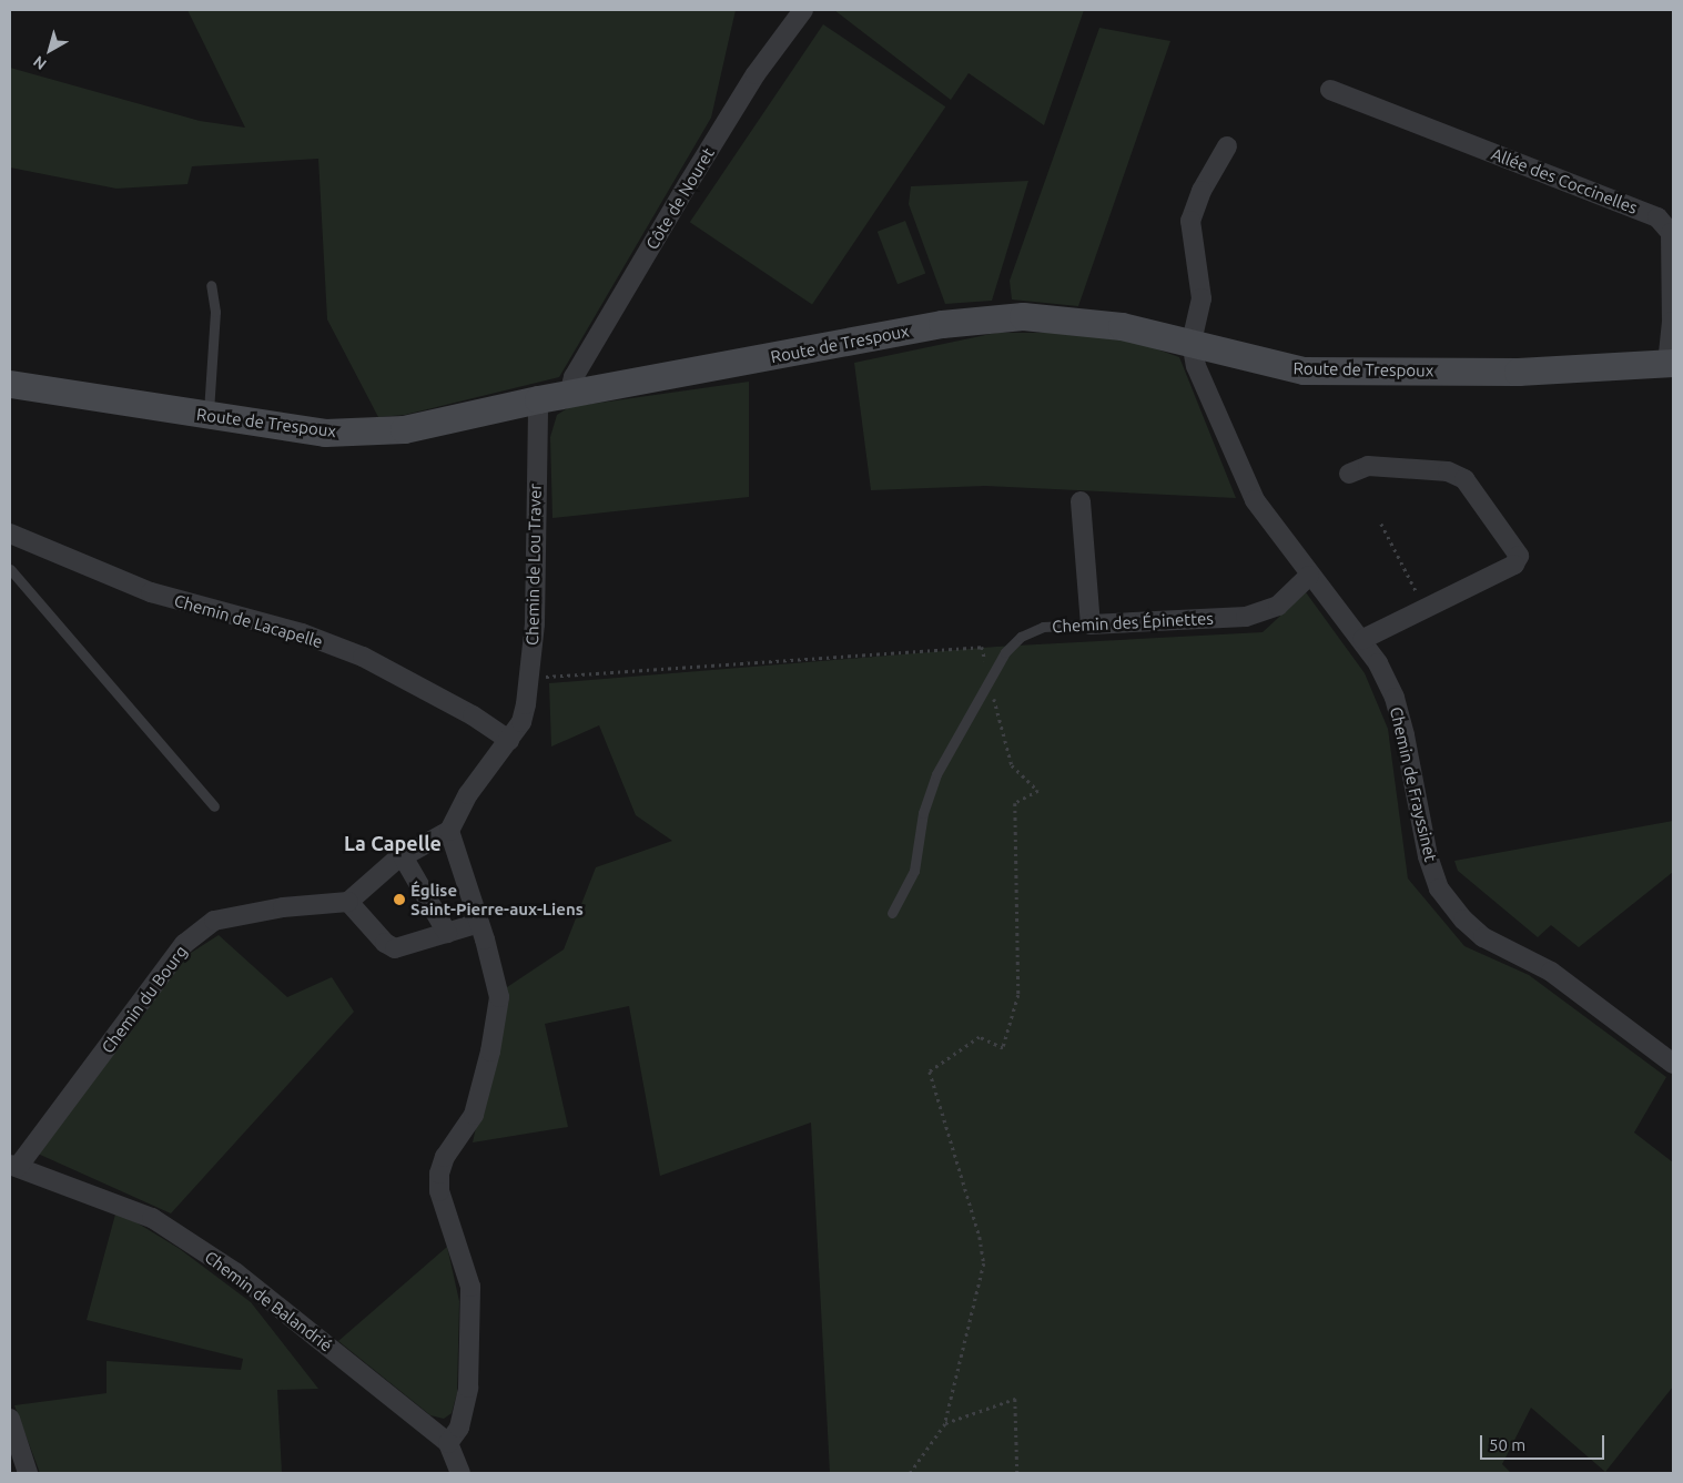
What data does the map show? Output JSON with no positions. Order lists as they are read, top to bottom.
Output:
{
  "streets": {
    "street": [
      "Allée des Coccinelles",
      "Côte de Nouret",
      "Route de Trespoux",
      "Chemin de Lou Traver",
      "Chemin de Lacapelle",
      "Chemin des Épinettes",
      "Chemin de Frayssinet",
      "Chemin du Bourg",
      "Chemin de Balandrié"
    ]
  },
  "crossings": [
    ["Allée des Coccinelles", "Route de Trespoux"],
    ["Côte de Nouret", "Route de Trespoux"],
    ["Route de Trespoux", "Chemin de Lou Traver"],
    ["Route de Trespoux", "Chemin de Frayssinet"],
    ["Chemin de Lou Traver", "Chemin de Lacapelle"],
    ["Chemin des Épinettes", "Chemin de Frayssinet"],
    ["Chemin du Bourg", "Chemin de Balandrié"]
  ],
  "districts": ["La Capelle"],
  "places": ["Église Saint-Pierre-aux-Liens"],
  "scale_bar": "50 m",
  "north": "bottom left"
}
